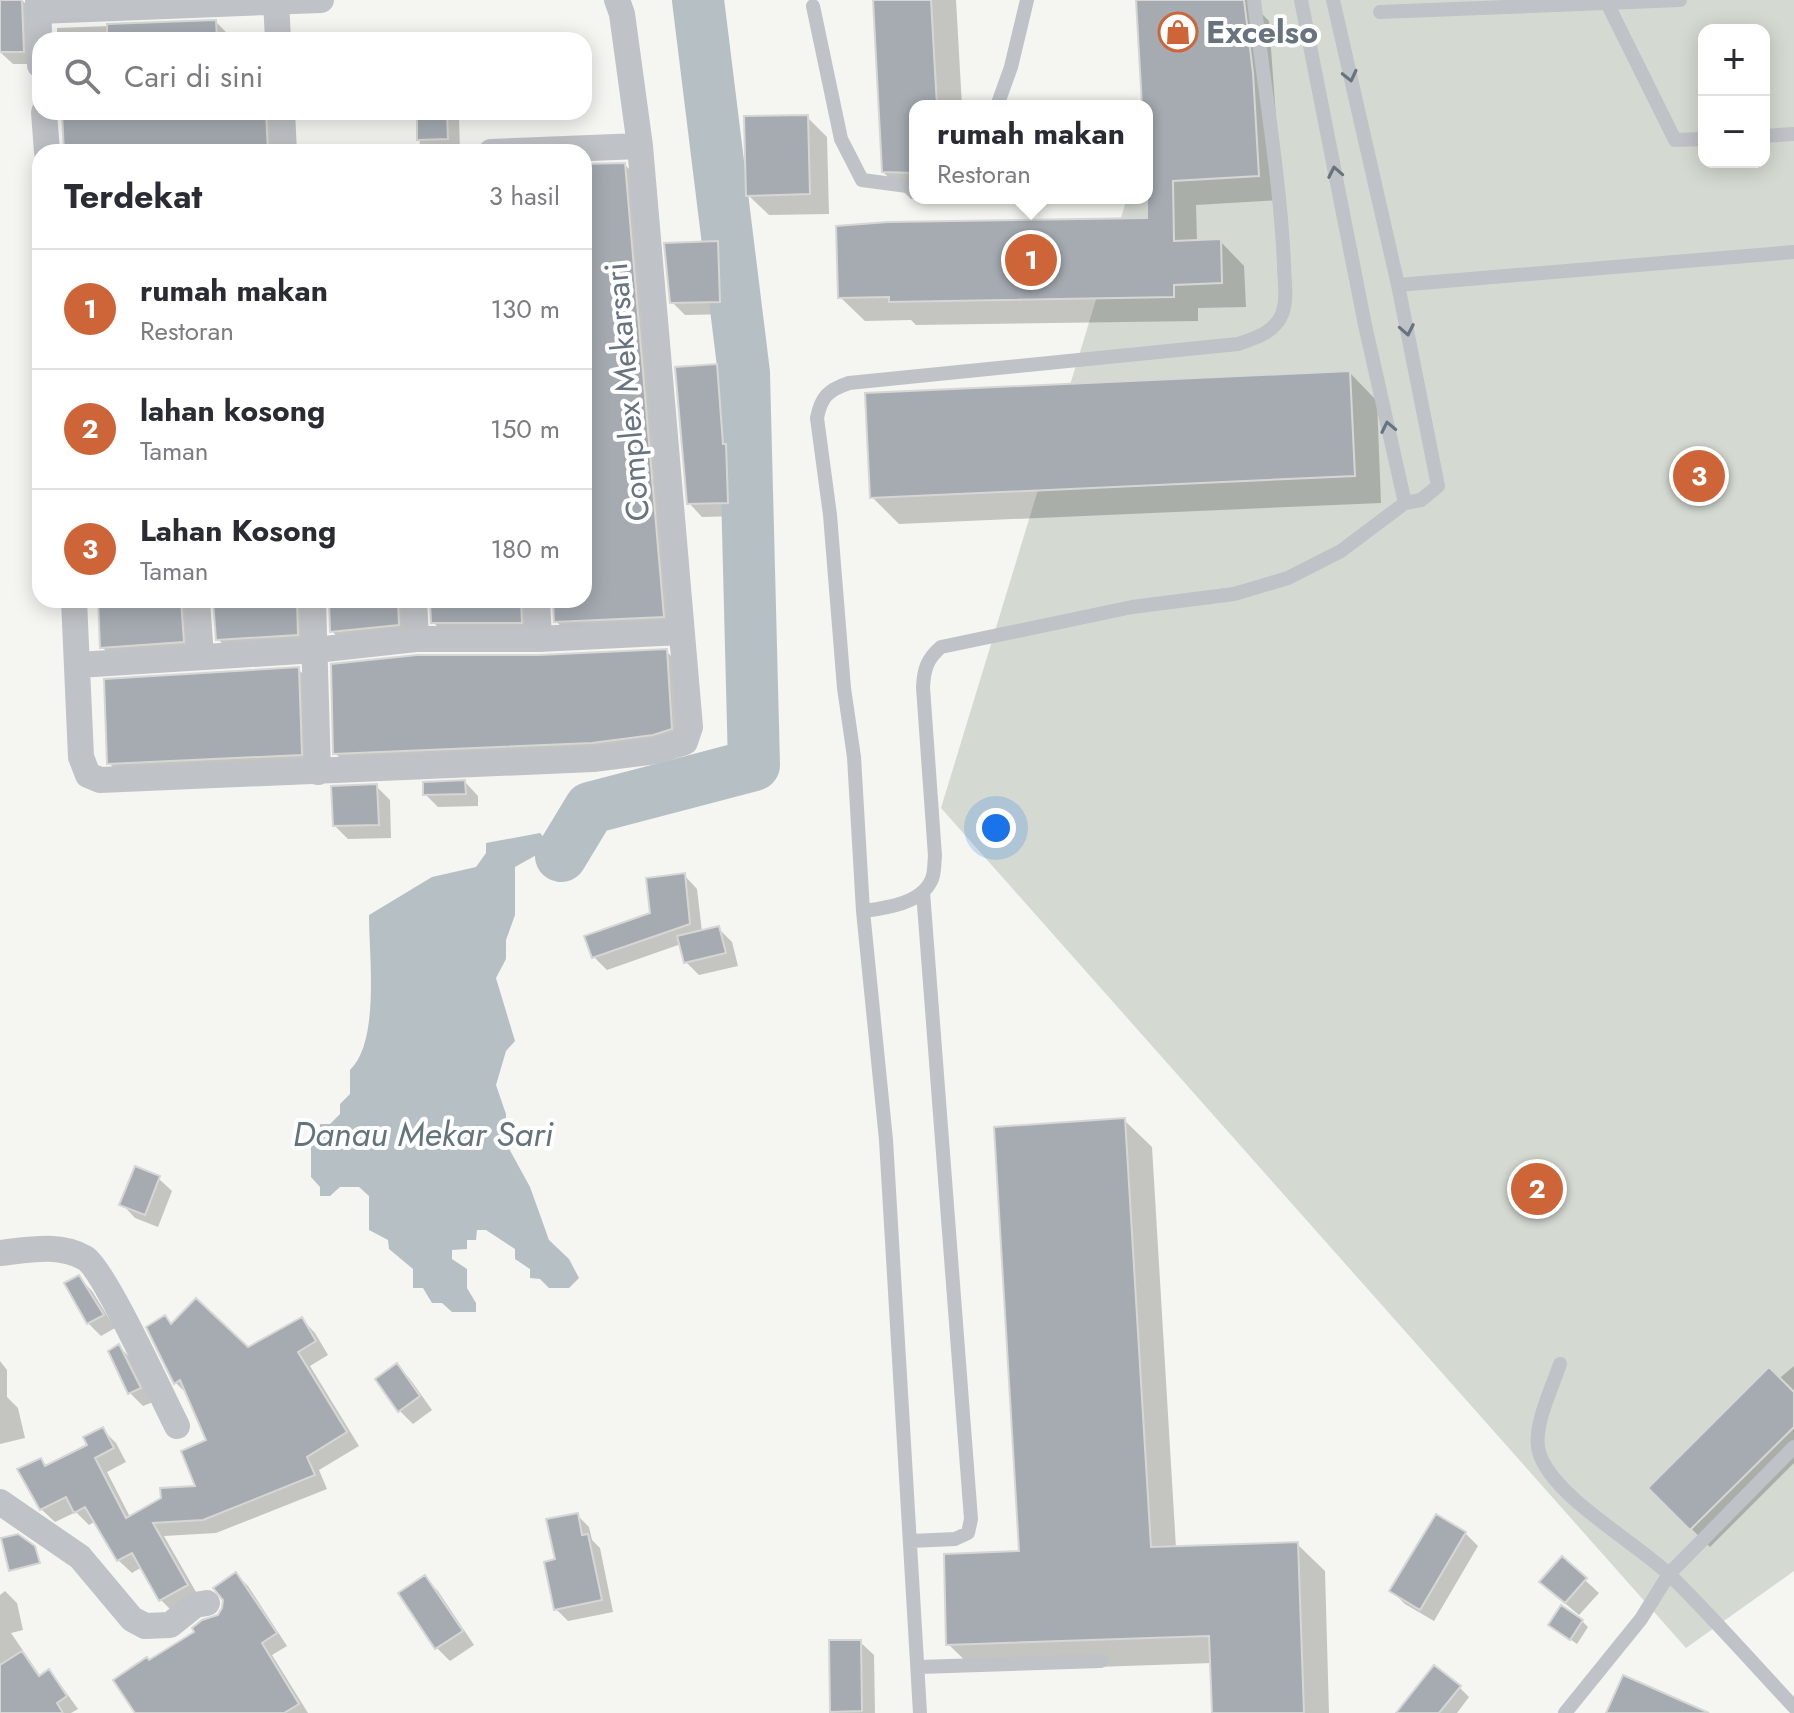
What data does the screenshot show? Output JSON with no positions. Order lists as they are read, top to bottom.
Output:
{
  "streets": {
    "street": ["Complex Mekarsari"]
  },
  "water": ["Danau Mekar Sari"],
  "places": {
    "shop": ["Excelso"]
  },
  "page": {
    "map_buttons": ["+", "−"],
    "search": "Cari di sini",
    "popup": ["rumah makan", "Restoran"],
    "heading": ["Terdekat", "3 hasil"],
    "pins": ["1", "3", "2"],
    "list": [
      {
        "mark": "1",
        "name": "rumah makan",
        "note": "Restoran",
        "value": "130 m"
      },
      {
        "mark": "2",
        "name": "lahan kosong",
        "note": "Taman",
        "value": "150 m"
      },
      {
        "mark": "3",
        "name": "Lahan Kosong",
        "note": "Taman",
        "value": "180 m"
      }
    ]
  }
}
